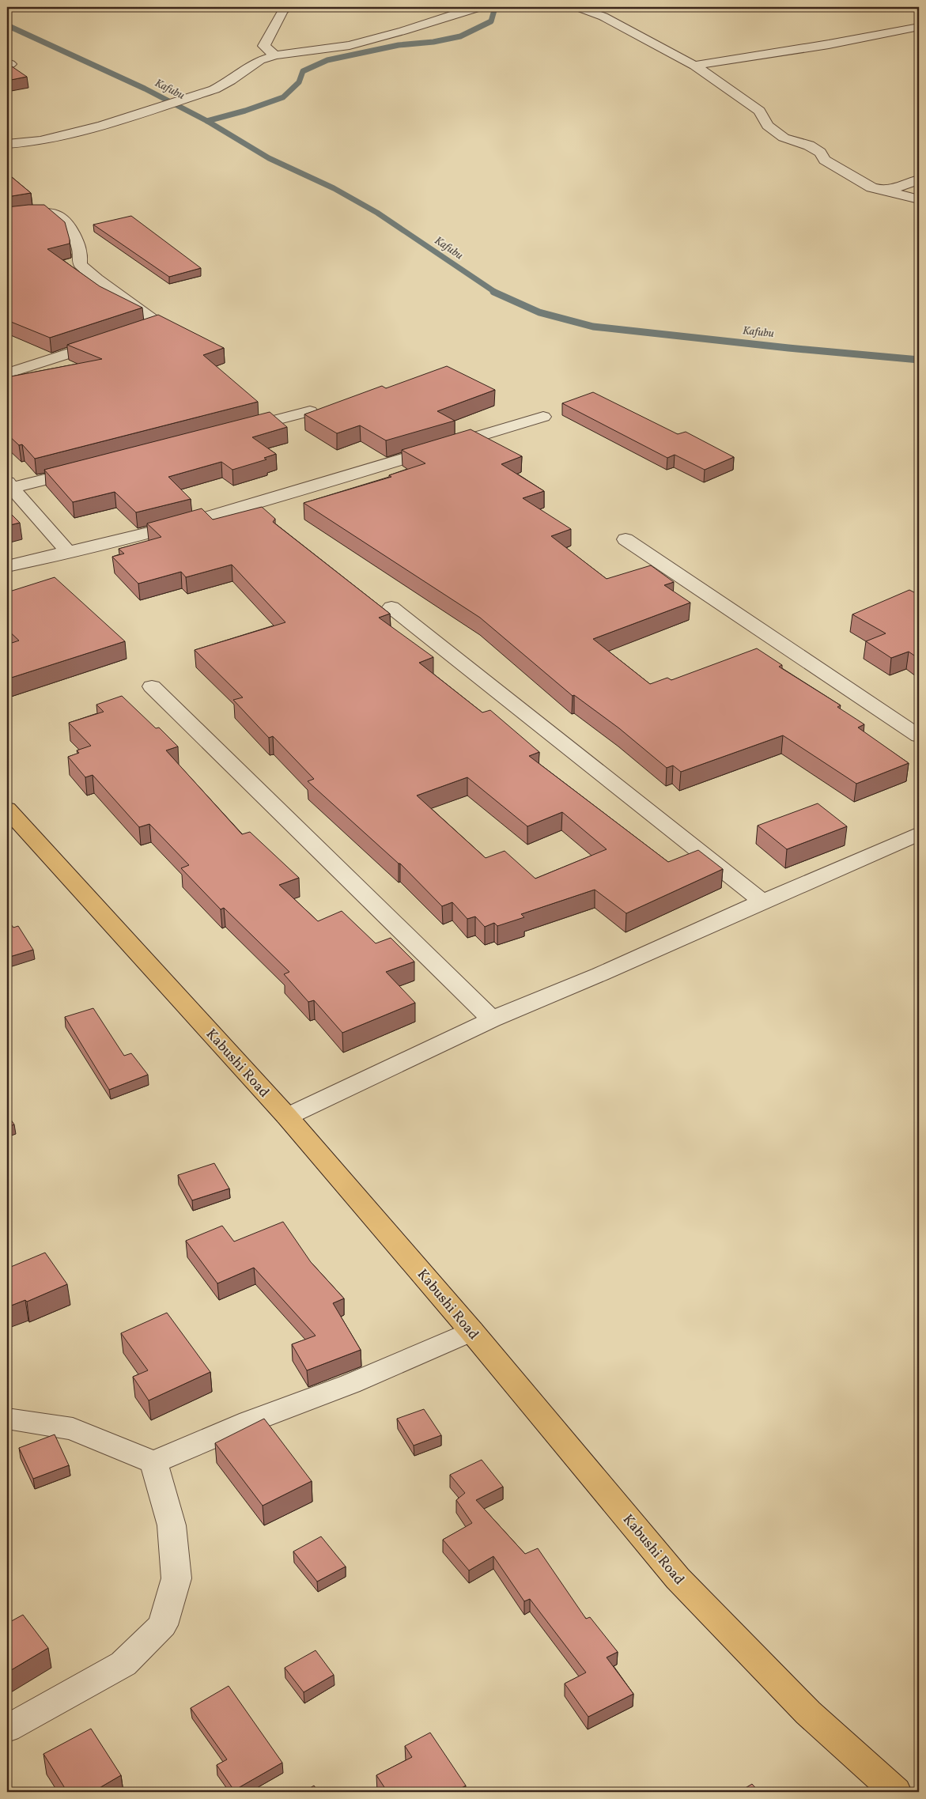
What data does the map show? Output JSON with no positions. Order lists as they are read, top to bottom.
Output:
{
  "streets": {
    "main road": ["Kabushi Road"]
  },
  "water": ["Kafubu"]
}
